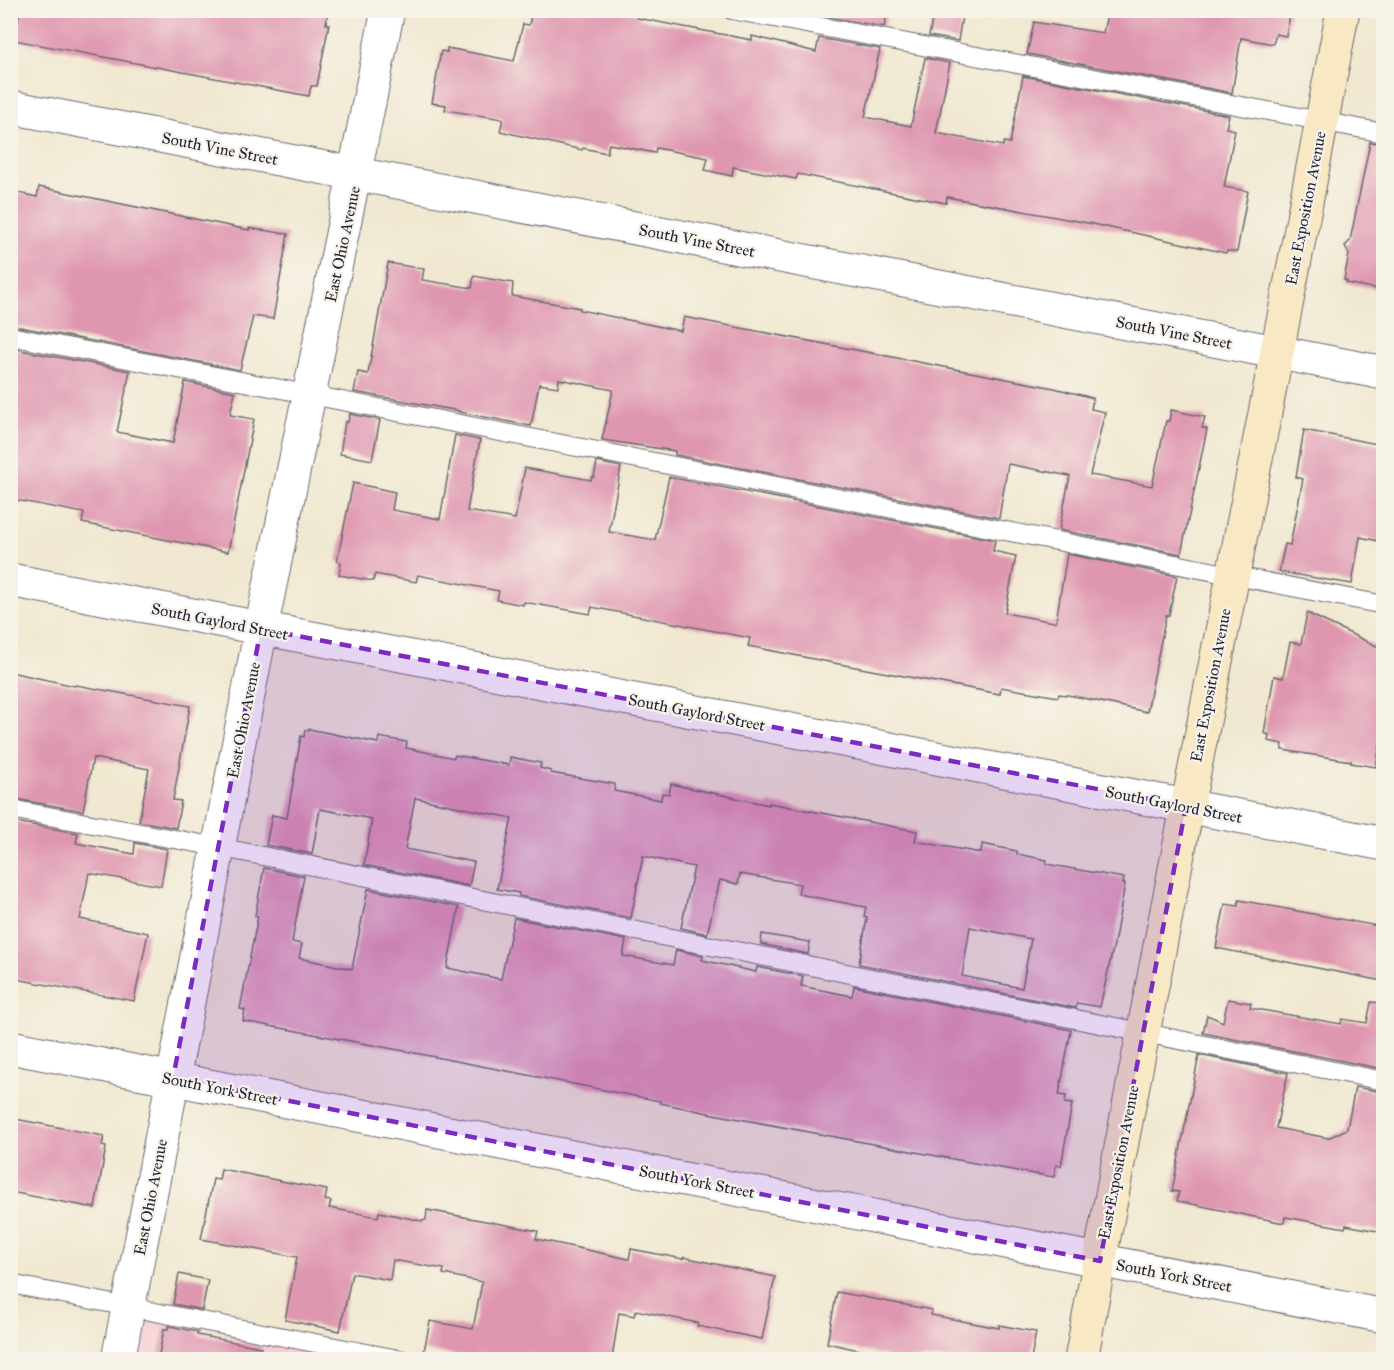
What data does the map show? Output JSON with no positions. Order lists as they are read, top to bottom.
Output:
{
  "streets": {
    "street": [
      "South Vine Street",
      "East Exposition Avenue",
      "East Ohio Avenue",
      "South Gaylord Street",
      "South York Street"
    ]
  },
  "crossings": [
    ["South Vine Street", "East Exposition Avenue"],
    ["South Vine Street", "East Ohio Avenue"],
    ["East Exposition Avenue", "South Gaylord Street"],
    ["East Exposition Avenue", "South York Street"],
    ["East Ohio Avenue", "South Gaylord Street"],
    ["East Ohio Avenue", "South York Street"]
  ]
}
